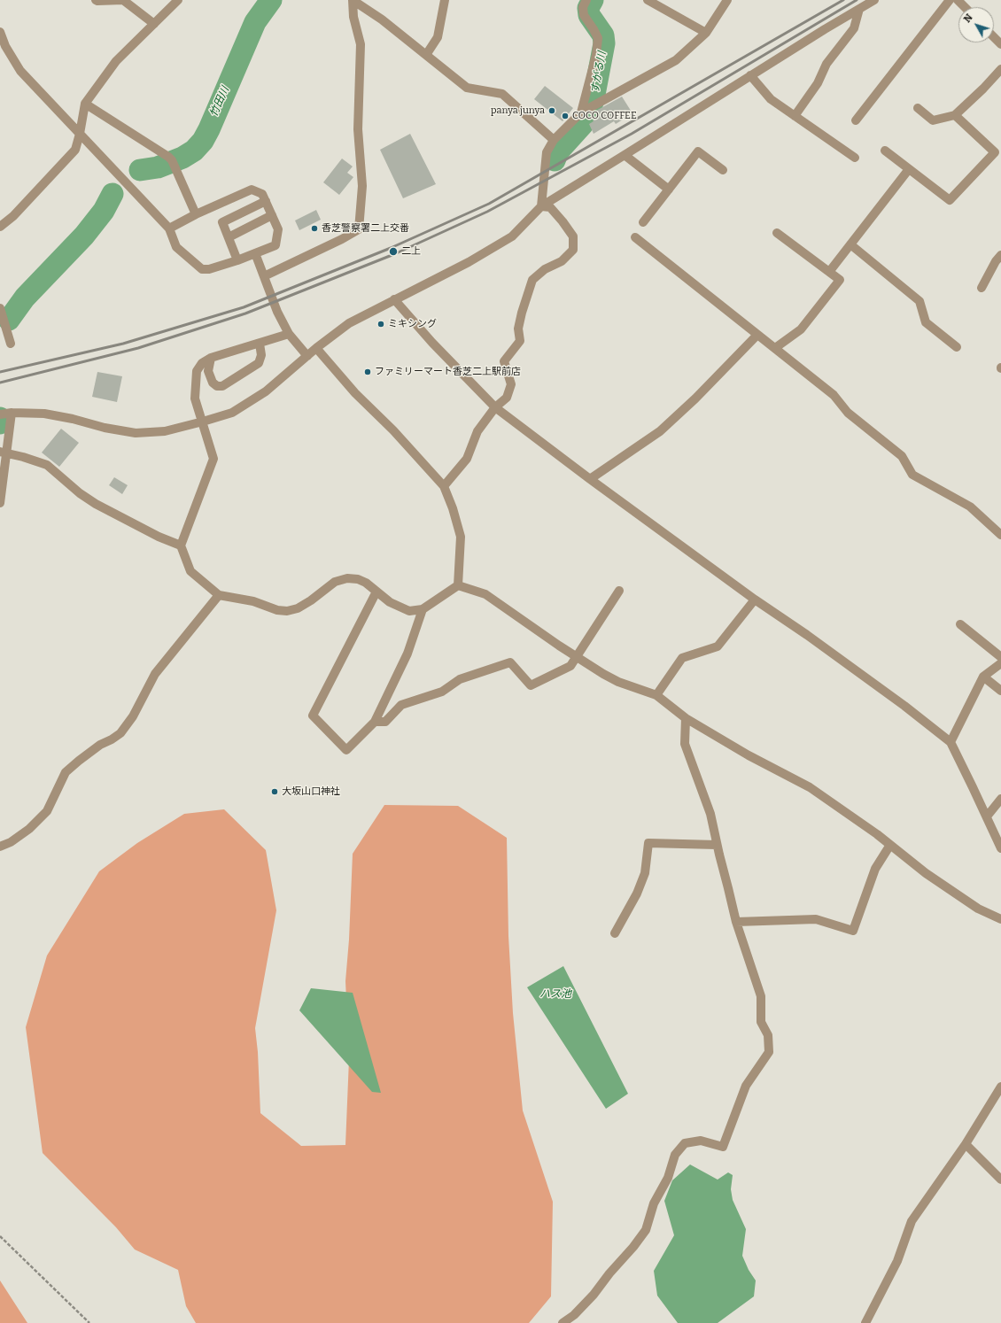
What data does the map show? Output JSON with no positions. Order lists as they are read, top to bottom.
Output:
{
  "water": ["すがる川", "竹田川", "ハス池"],
  "places": [
    "panya junya",
    "COCO COFFEE",
    "香芝警察署二上交番",
    "二上",
    "ミキシング",
    "ファミリーマート香芝二上駅前店",
    "大坂山口神社"
  ],
  "north": "top left"
}
